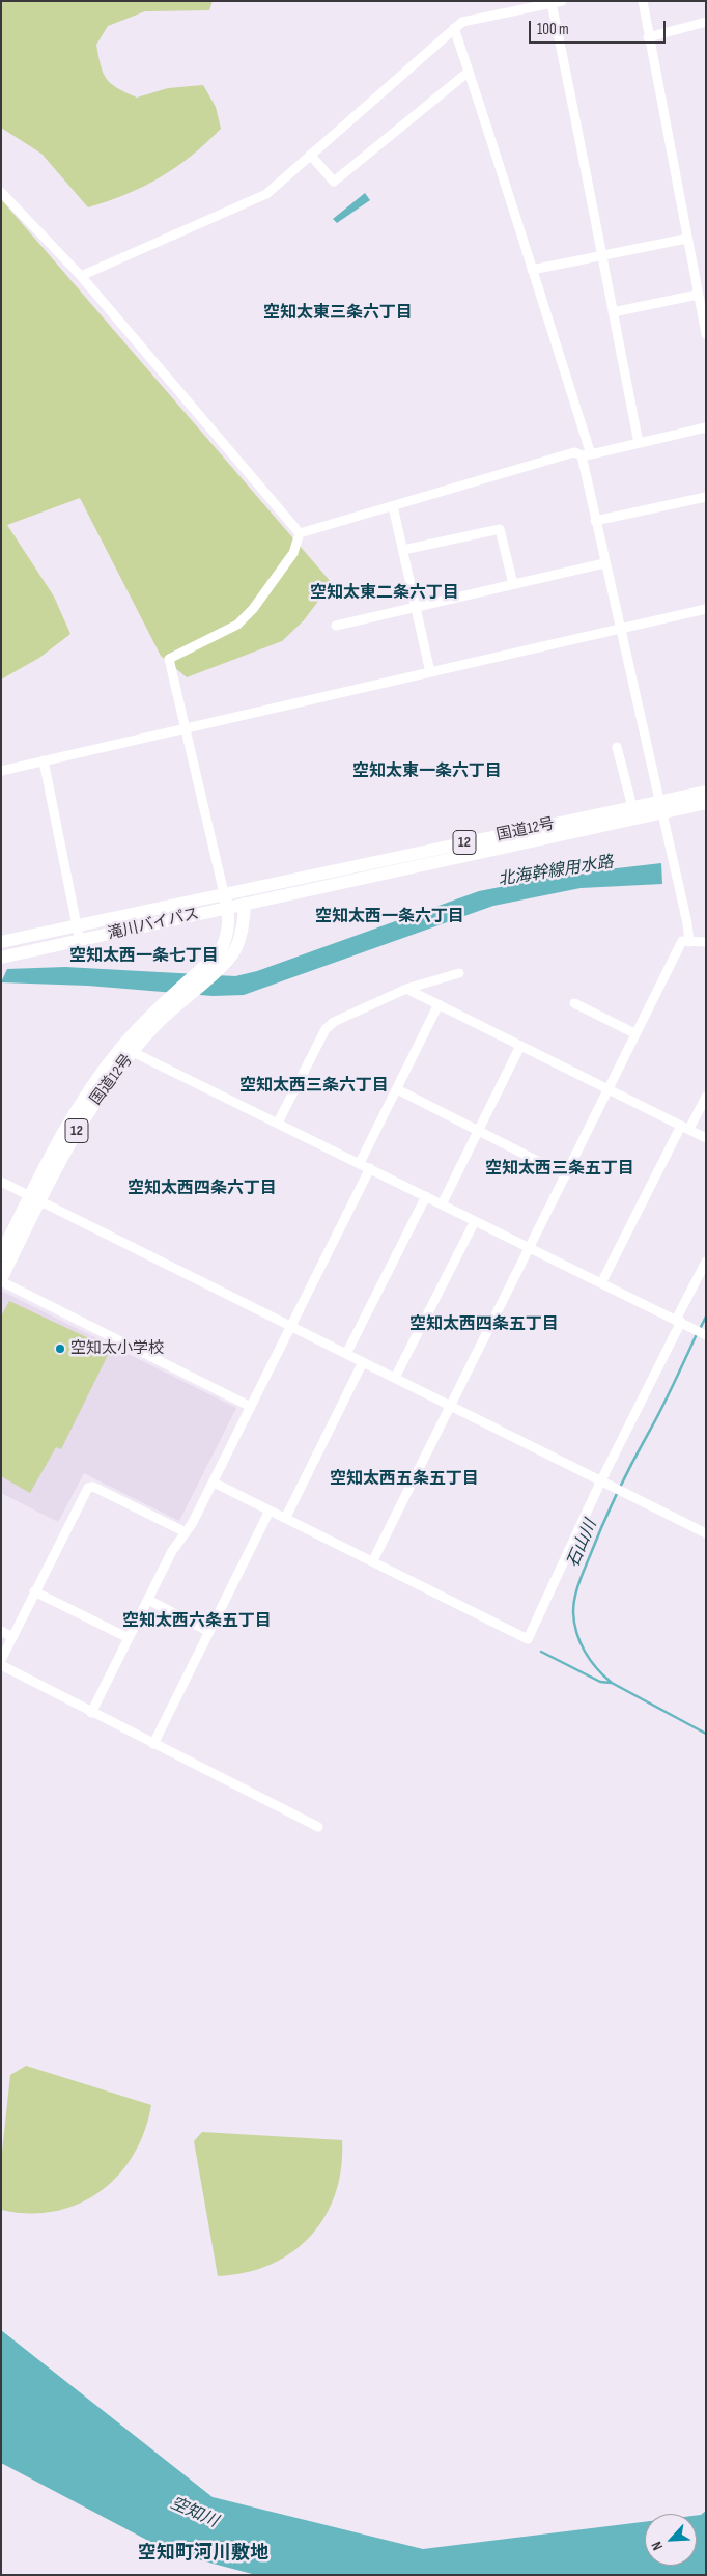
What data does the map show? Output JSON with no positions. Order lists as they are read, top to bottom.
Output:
{
  "streets": {
    "highway": ["国道12号", "12", "滝川バイパス"]
  },
  "crossings": [
    ["国道12号", "滝川バイパス"]
  ],
  "districts": [
    "空知太東三条六丁目",
    "空知太東二条六丁目",
    "空知太東一条六丁目",
    "空知太西一条六丁目",
    "空知太西一条七丁目",
    "空知太西三条六丁目",
    "空知太西三条五丁目",
    "空知太西四条六丁目",
    "空知太西四条五丁目",
    "空知太西五条五丁目",
    "空知太西六条五丁目",
    "空知町河川敷地"
  ],
  "water": ["北海幹線用水路", "石山川", "空知川"],
  "places": ["空知太小学校"],
  "scale_bar": "100 m",
  "north": "bottom left"
}
